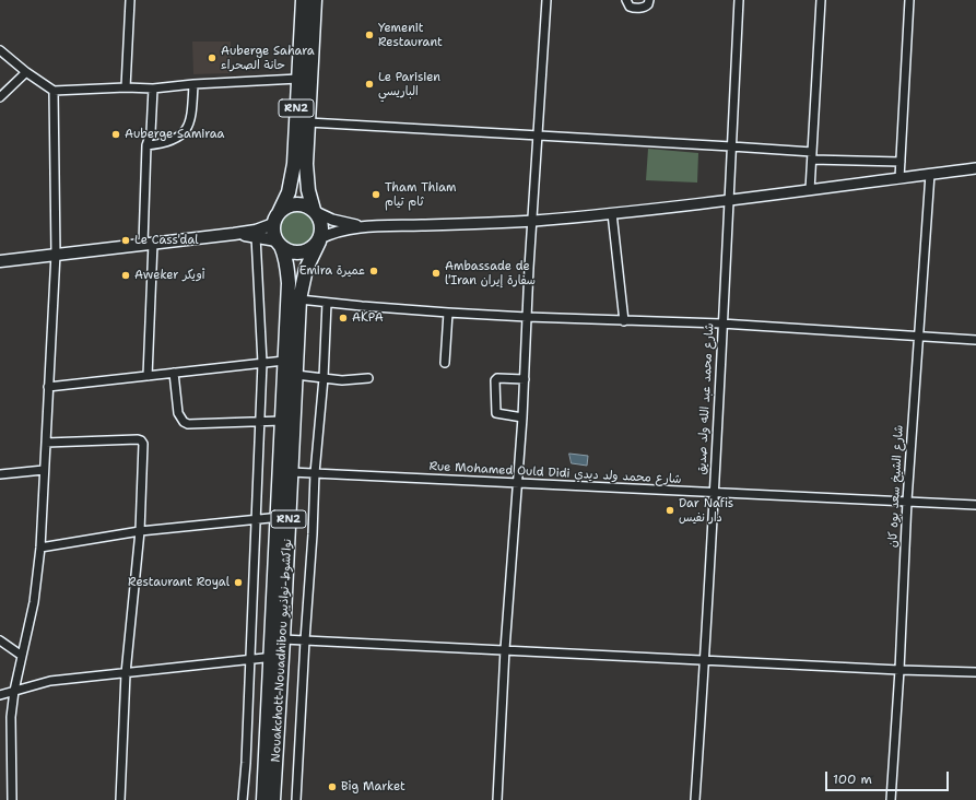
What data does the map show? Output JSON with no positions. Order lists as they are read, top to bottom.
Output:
{
  "streets": {
    "highway": ["RN2", "Nouakchott-Nouadhibou نواكشوط-نواذيبو"],
    "street": ["شارع محمد عبد الله ولد صديق", "Rue Mohamed Ould Didi شارع محمد ولد ديدي", "شارع الشيخ سعد بوه كان"]
  },
  "crossings": [
    ["RN2", "Nouakchott-Nouadhibou نواكشوط-نواذيبو"],
    ["شارع محمد عبد الله ولد صديق", "Rue Mohamed Ould Didi شارع محمد ولد ديدي"],
    ["Rue Mohamed Ould Didi شارع محمد ولد ديدي", "شارع الشيخ سعد بوه كان"],
    ["Rue Mohamed Ould Didi شارع محمد ولد ديدي", "Nouakchott-Nouadhibou نواكشوط-نواذيبو"]
  ],
  "places": [
    "Yemenit Restaurant",
    "Auberge Sahara حانة الصحراء",
    "Le Parisien الباريسي",
    "Auberge Samiraa",
    "Tham Thiam ثام تيام",
    "Le Cass'dal",
    "Emira عميرة",
    "Ambassade de l'Iran سفارة إيران",
    "Aweker أويكر",
    "AKPA",
    "Dar Nafis دار نفيس",
    "Restaurant Royal",
    "Big Market"
  ],
  "scale_bar": "100 m"
}
